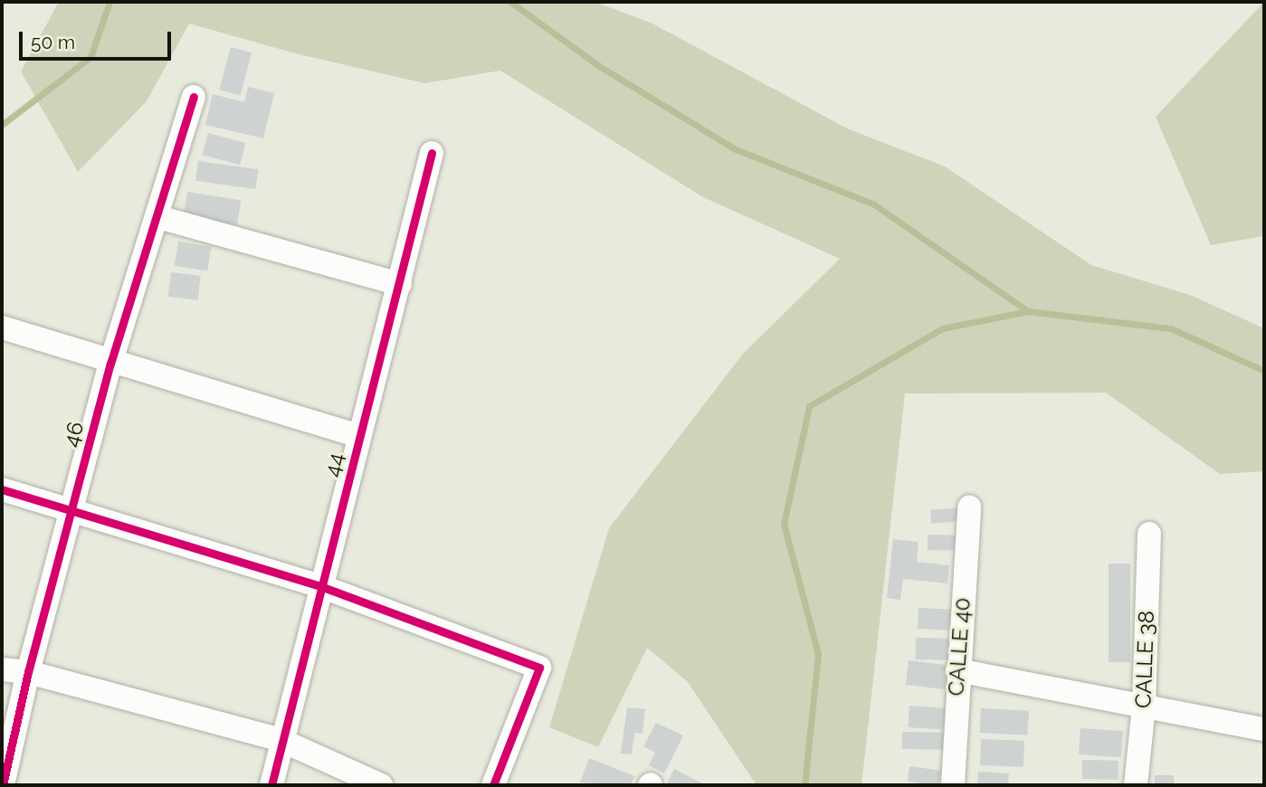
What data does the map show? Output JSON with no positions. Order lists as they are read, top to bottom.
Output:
{
  "streets": {
    "street": [
      "46",
      "44",
      "CALLE 40",
      "CALLE 38"
    ]
  },
  "scale_bar": "50 m"
}
